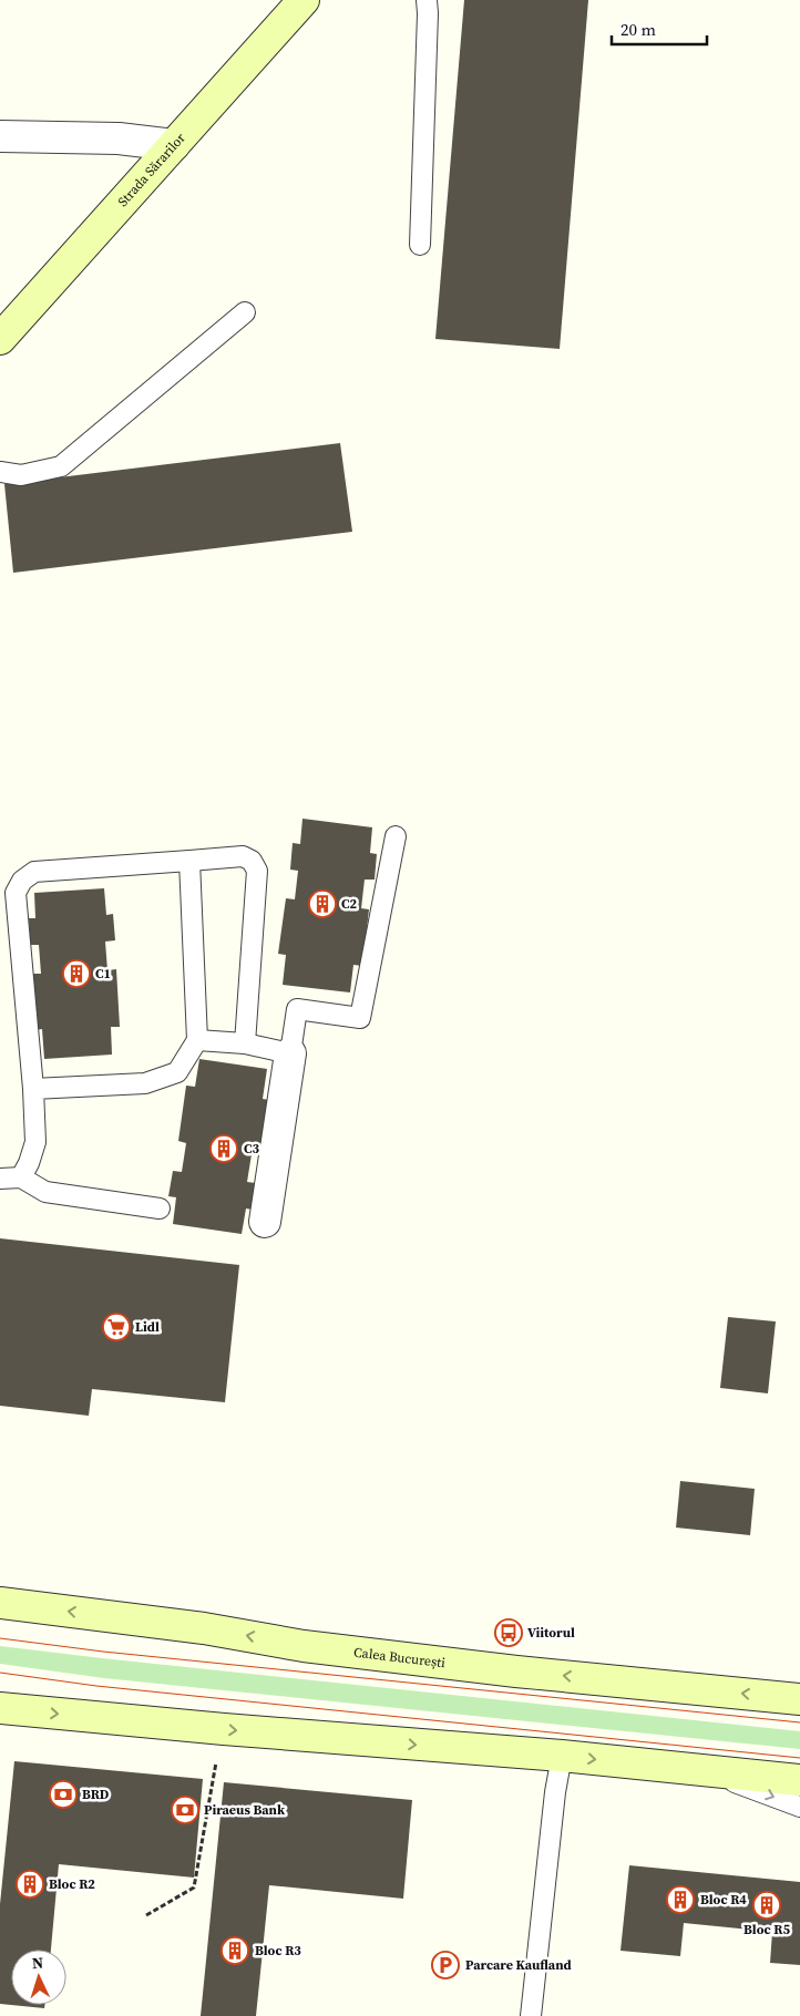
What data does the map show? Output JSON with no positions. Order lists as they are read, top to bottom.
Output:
{
  "streets": {
    "main road": ["Strada Sărarilor", "Calea București"]
  },
  "places": {
    "building": [
      "C2",
      "C1",
      "C3",
      "Bloc R2",
      "Bloc R4",
      "Bloc R5",
      "Bloc R3"
    ],
    "supermarket": ["Lidl"],
    "bus stop": ["Viitorul"],
    "bank": ["BRD", "Piraeus Bank"],
    "parking": ["Parcare Kaufland"]
  },
  "scale_bar": "20 m",
  "north": "top"
}
